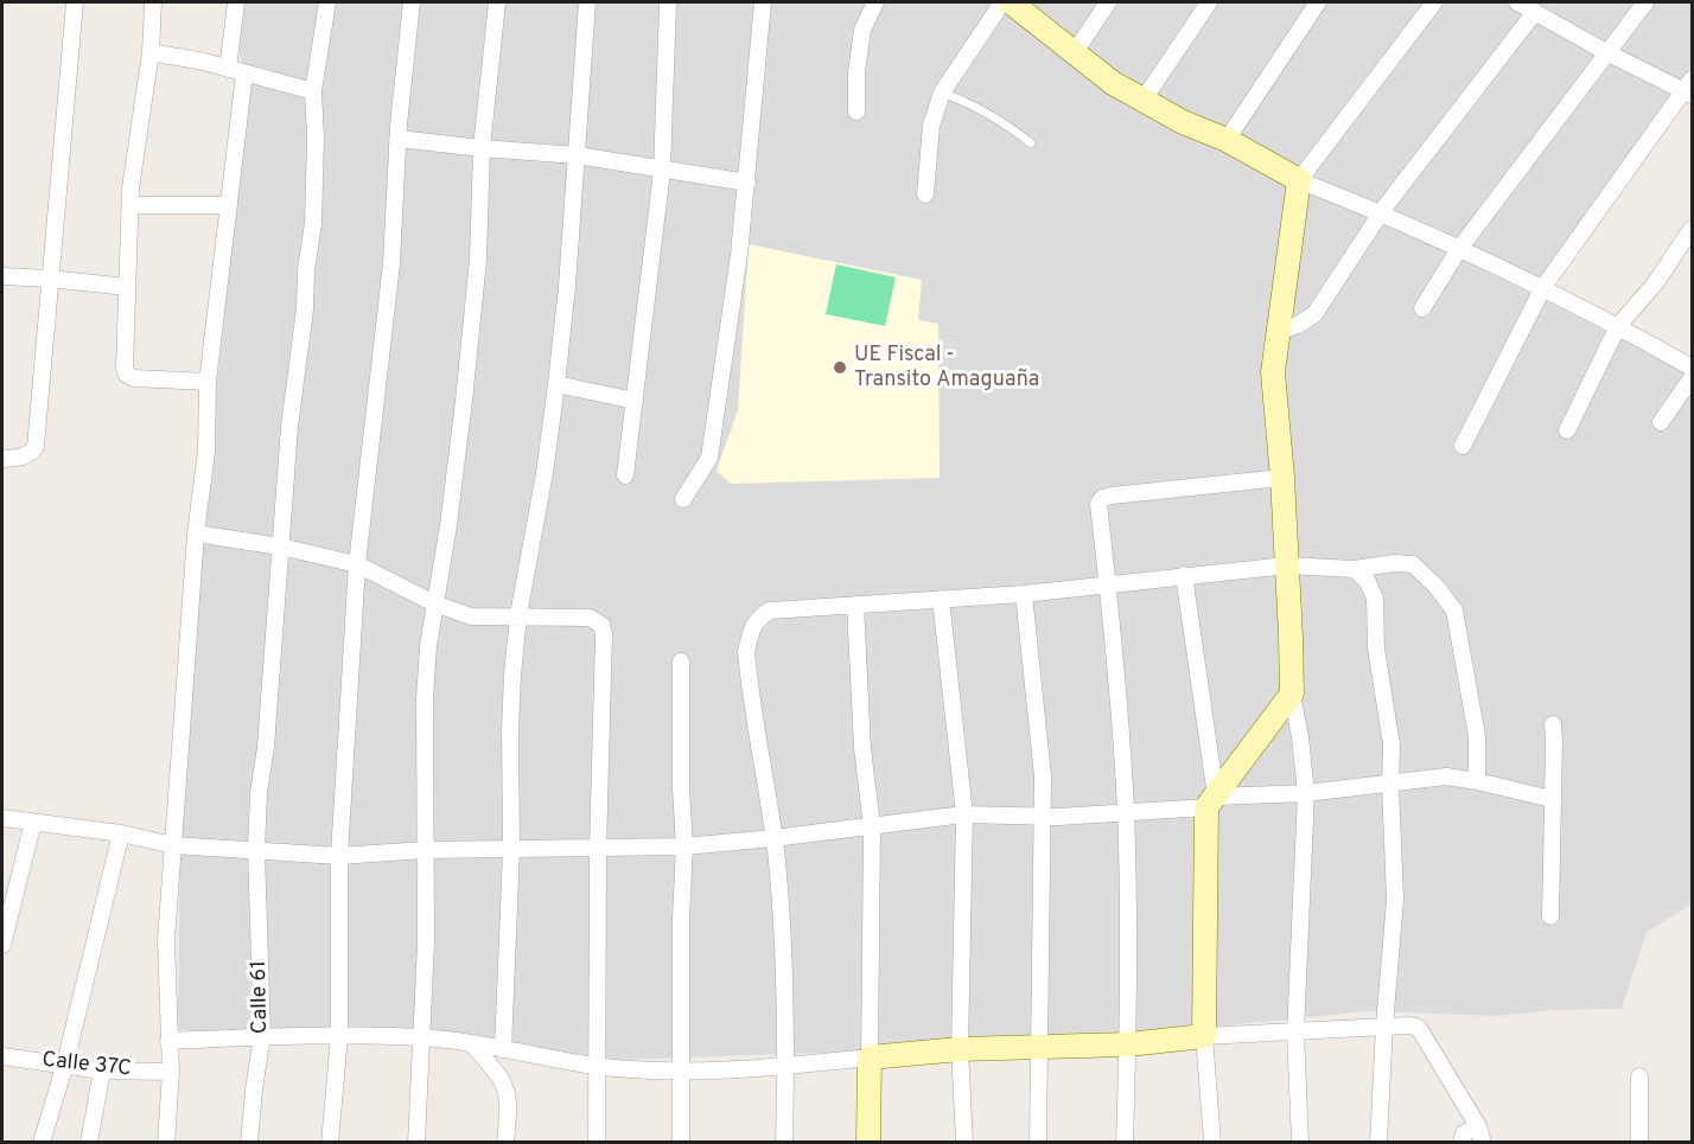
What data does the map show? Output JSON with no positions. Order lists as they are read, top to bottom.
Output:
{
  "streets": {
    "street": ["Calle 61", "Calle 37C"]
  },
  "places": ["UE Fiscal - Transito Amaguaña"]
}
